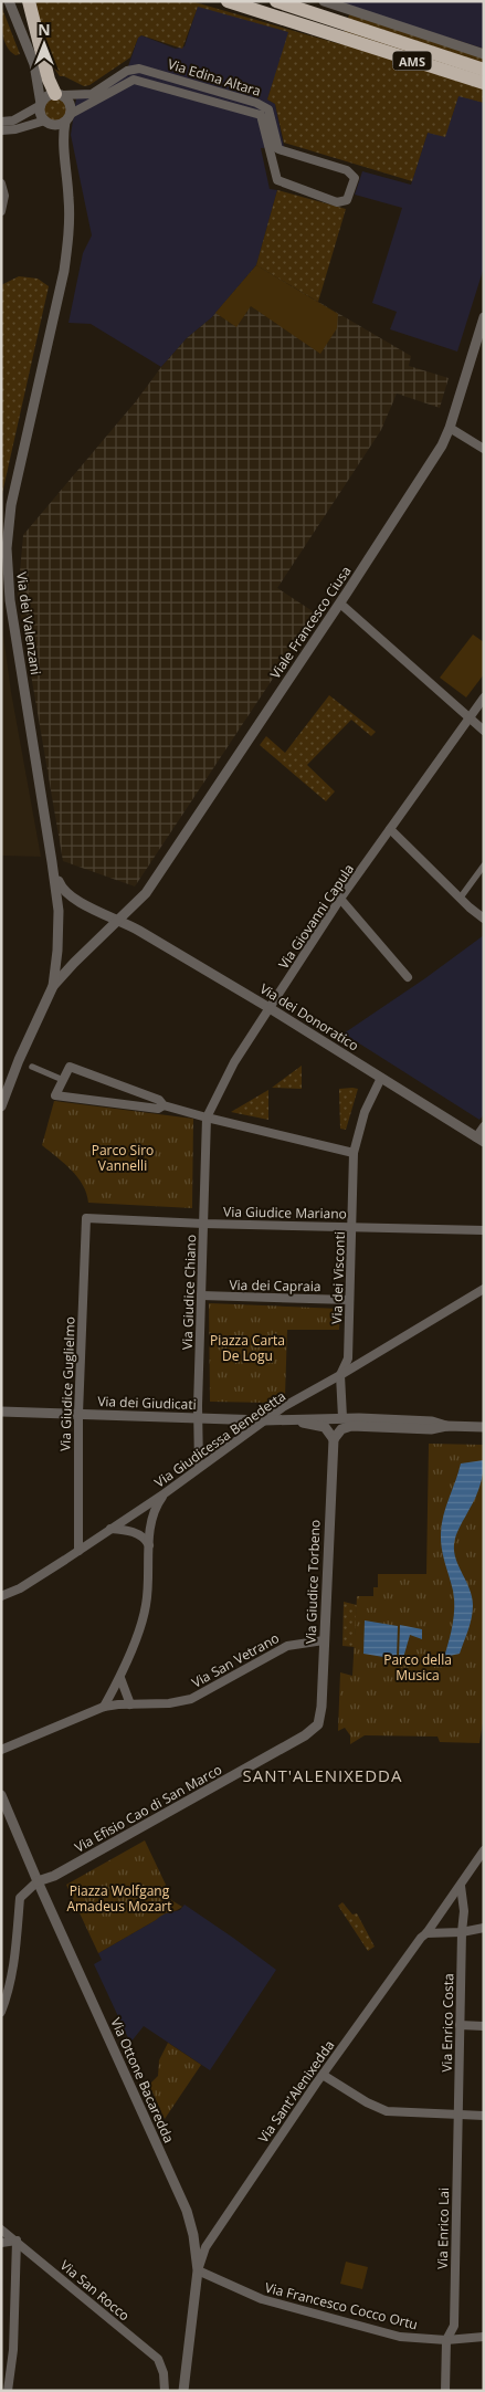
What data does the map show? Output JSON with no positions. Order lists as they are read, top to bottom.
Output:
{
  "streets": {
    "highway": ["AMS"],
    "street": [
      "Via Edina Altara",
      "Viale Francesco Ciusa",
      "Via dei Valenzani",
      "Via Giovanni Capula",
      "Via dei Donoratico",
      "Via Giudice Mariano",
      "Via dei Visconti",
      "Via dei Capraia",
      "Via Giudice Chiano",
      "Via Giudice Guglielmo",
      "Via dei Giudicati",
      "Via Giudicessa Benedetta",
      "Via Giudice Torbeno",
      "Via San Vetrano",
      "Via Efisio Cao di San Marco",
      "Via Enrico Costa",
      "Via Ottone Bacaredda",
      "Via Sant'Alenixedda",
      "Via Enrico Lai",
      "Via San Rocco",
      "Via Francesco Cocco Ortu"
    ]
  },
  "crossings": [
    ["Via Edina Altara", "Via dei Valenzani"],
    ["Viale Francesco Ciusa", "Via dei Valenzani"],
    ["Viale Francesco Ciusa", "Via dei Donoratico"],
    ["Via Giovanni Capula", "Via dei Donoratico"],
    ["Via Giovanni Capula", "Via Giudice Chiano"],
    ["Via dei Donoratico", "Via dei Visconti"],
    ["Via Giudice Mariano", "Via dei Visconti"],
    ["Via Giudice Mariano", "Via Giudice Chiano"],
    ["Via Giudice Mariano", "Via Giudice Guglielmo"],
    ["Via dei Visconti", "Via dei Capraia"],
    ["Via dei Visconti", "Via dei Giudicati"],
    ["Via dei Visconti", "Via Giudicessa Benedetta"],
    ["Via dei Capraia", "Via Giudice Chiano"],
    ["Via Giudice Chiano", "Via dei Giudicati"],
    ["Via Giudice Chiano", "Via Giudicessa Benedetta"],
    ["Via Giudice Guglielmo", "Via dei Giudicati"],
    ["Via Giudice Guglielmo", "Via Giudicessa Benedetta"],
    ["Via dei Giudicati", "Via Giudicessa Benedetta"],
    ["Via dei Giudicati", "Via Giudice Torbeno"],
    ["Via Giudice Torbeno", "Via San Vetrano"],
    ["Via Giudice Torbeno", "Via Efisio Cao di San Marco"],
    ["Via Efisio Cao di San Marco", "Via Ottone Bacaredda"],
    ["Via Enrico Costa", "Via Enrico Lai"],
    ["Via Ottone Bacaredda", "Via Sant'Alenixedda"],
    ["Via Ottone Bacaredda", "Via Francesco Cocco Ortu"],
    ["Via Sant'Alenixedda", "Via Francesco Cocco Ortu"],
    ["Via Enrico Lai", "Via Francesco Cocco Ortu"]
  ],
  "districts": ["SANT'ALENIXEDDA"],
  "parks": [
    "Parco Siro Vannelli",
    "Piazza Carta De Logu",
    "Parco della Musica",
    "Piazza Wolfgang Amadeus Mozart"
  ],
  "north": "top"
}
